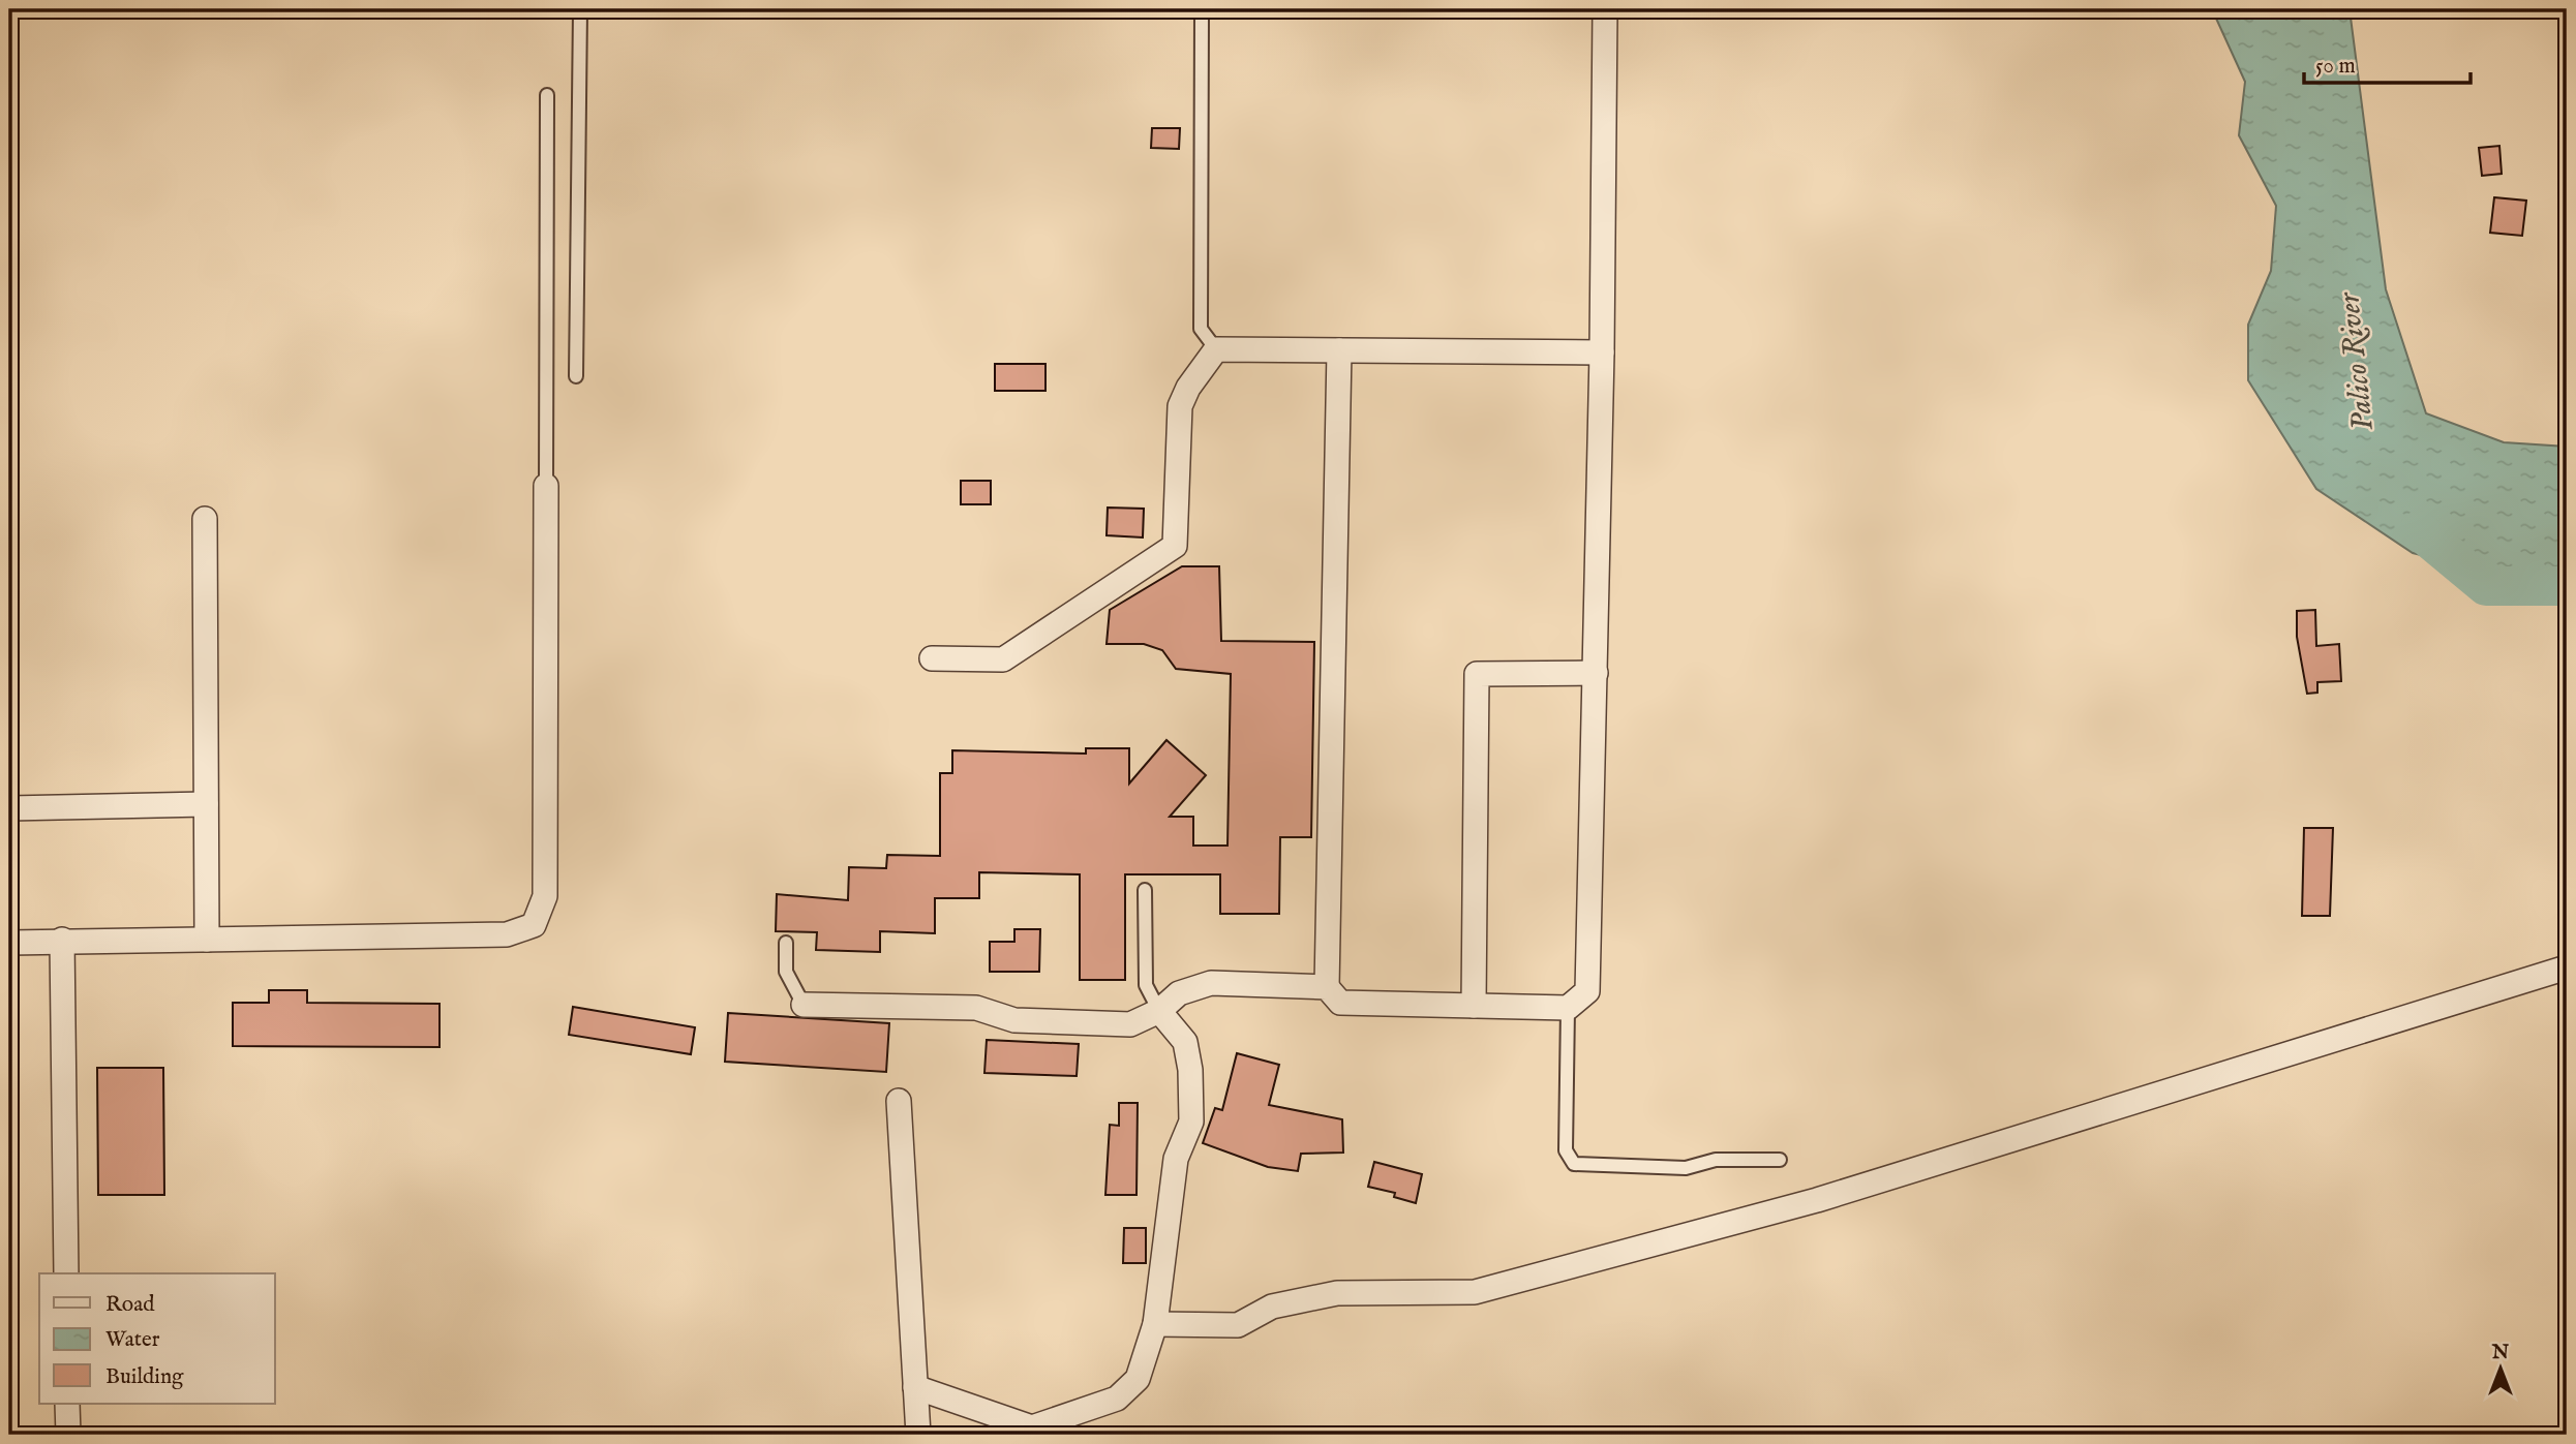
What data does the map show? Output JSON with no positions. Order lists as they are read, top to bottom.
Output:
{
  "water": ["Palico River"],
  "legend": ["Road", "Water", "Building"],
  "scale_bar": "50 m",
  "north": "top"
}
